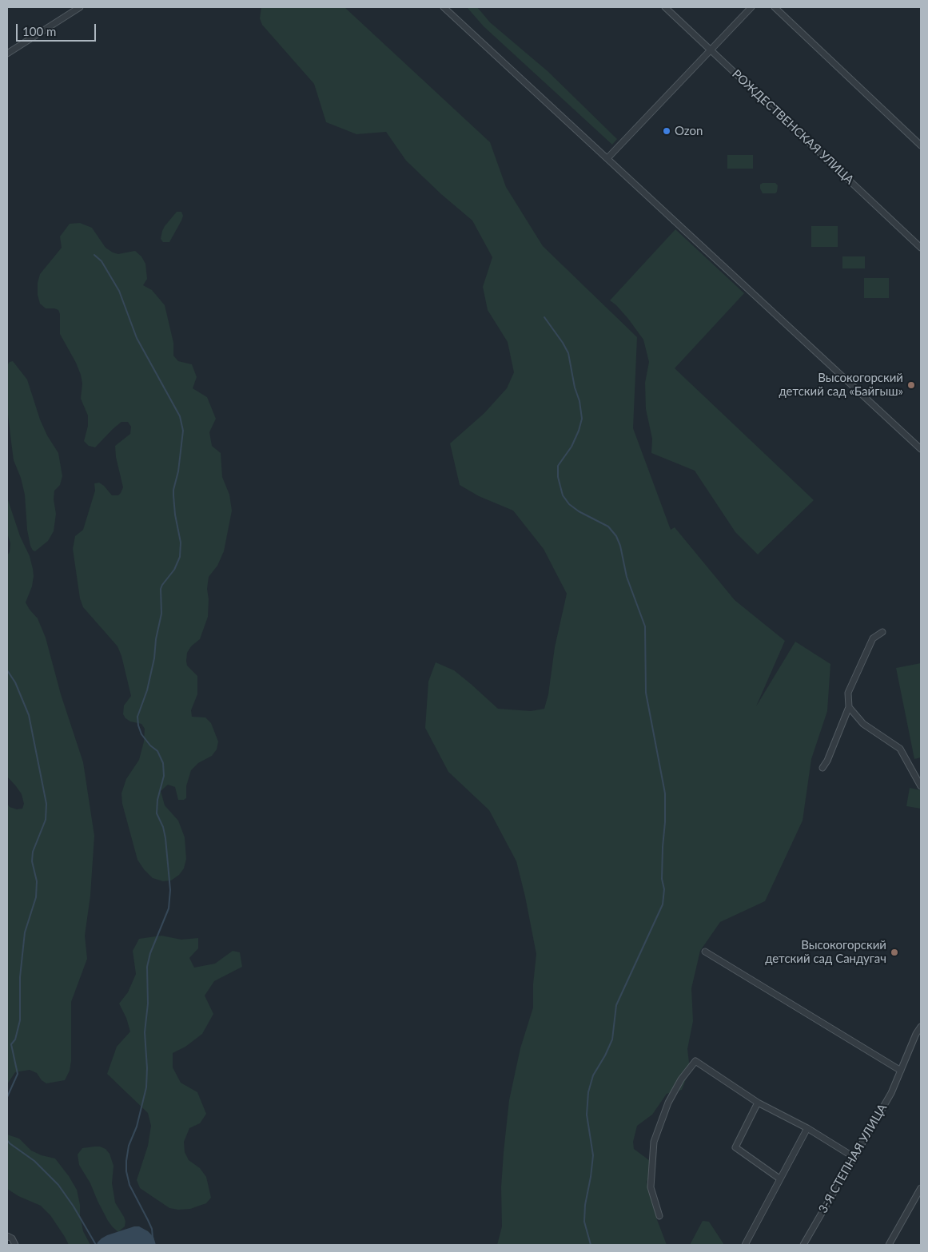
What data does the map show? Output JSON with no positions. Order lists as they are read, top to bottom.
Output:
{
  "streets": {
    "street": ["РОЖДЕСТВЕНСКАЯ УЛИЦА", "3-Я СТЕПНАЯ УЛИЦА"]
  },
  "places": ["Ozon", "Высокогорский детский сад «Байгыш»", "Высокогорский детский сад Сандугач"],
  "scale_bar": "100 m"
}
